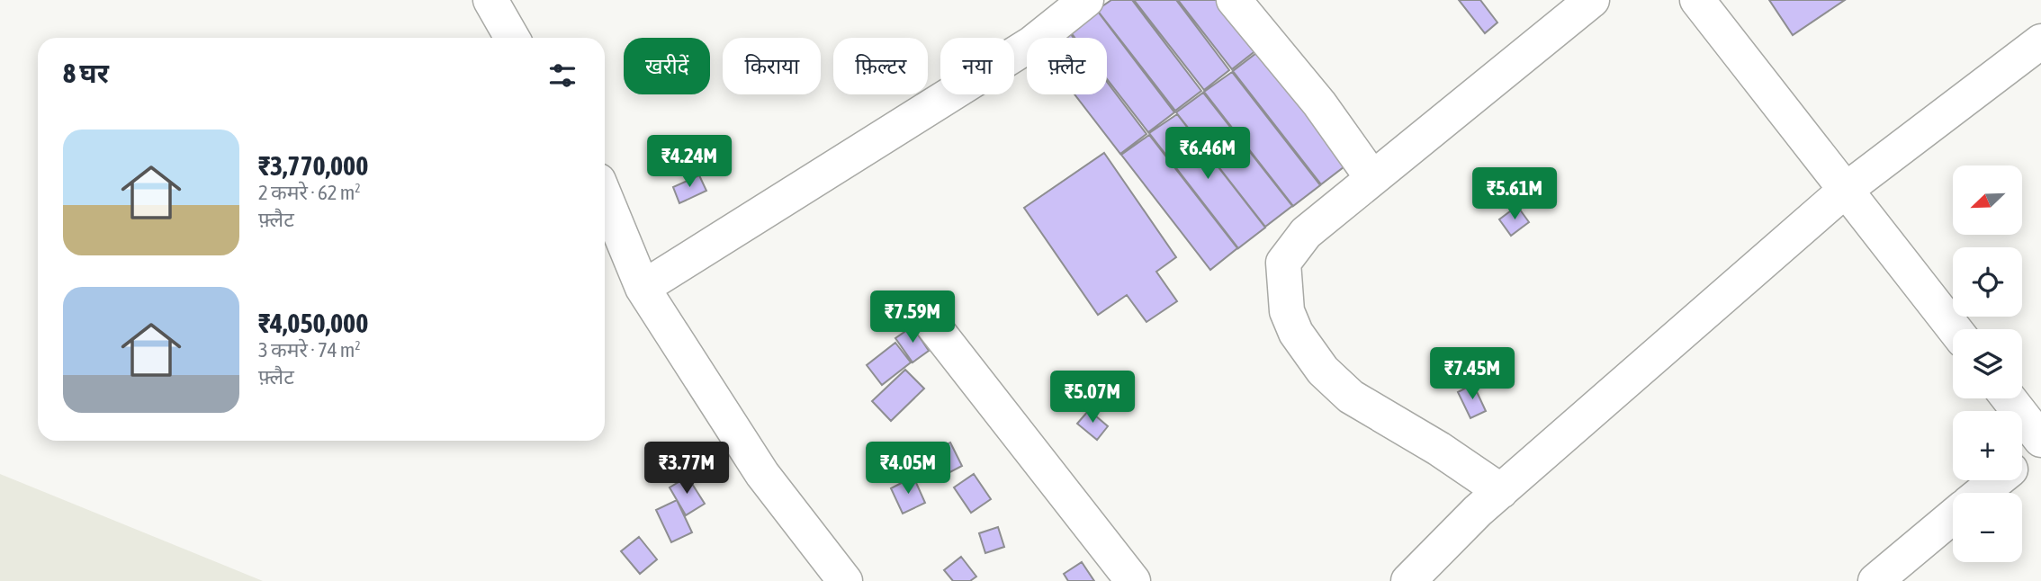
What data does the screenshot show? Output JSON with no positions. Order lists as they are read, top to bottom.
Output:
{
  "north": "bottom left",
  "page": {
    "chip": [
      "खरीदें",
      "किराया",
      "फ़िल्टर",
      "नया",
      "फ़्लैट"
    ],
    "heading": "8 घर",
    "list": [
      {
        "name": "₹3,770,000",
        "note": "2 कमरे · 62 m² · फ़्लैट"
      },
      {
        "name": "₹4,050,000",
        "note": "3 कमरे · 74 m² · फ़्लैट"
      }
    ],
    "price": [
      "₹6.46M",
      "₹4.24M",
      "₹5.61M",
      "₹7.59M",
      "₹7.45M",
      "₹5.07M",
      "₹3.77M",
      "₹4.05M"
    ],
    "map_buttons": ["+", "−"]
  }
}
